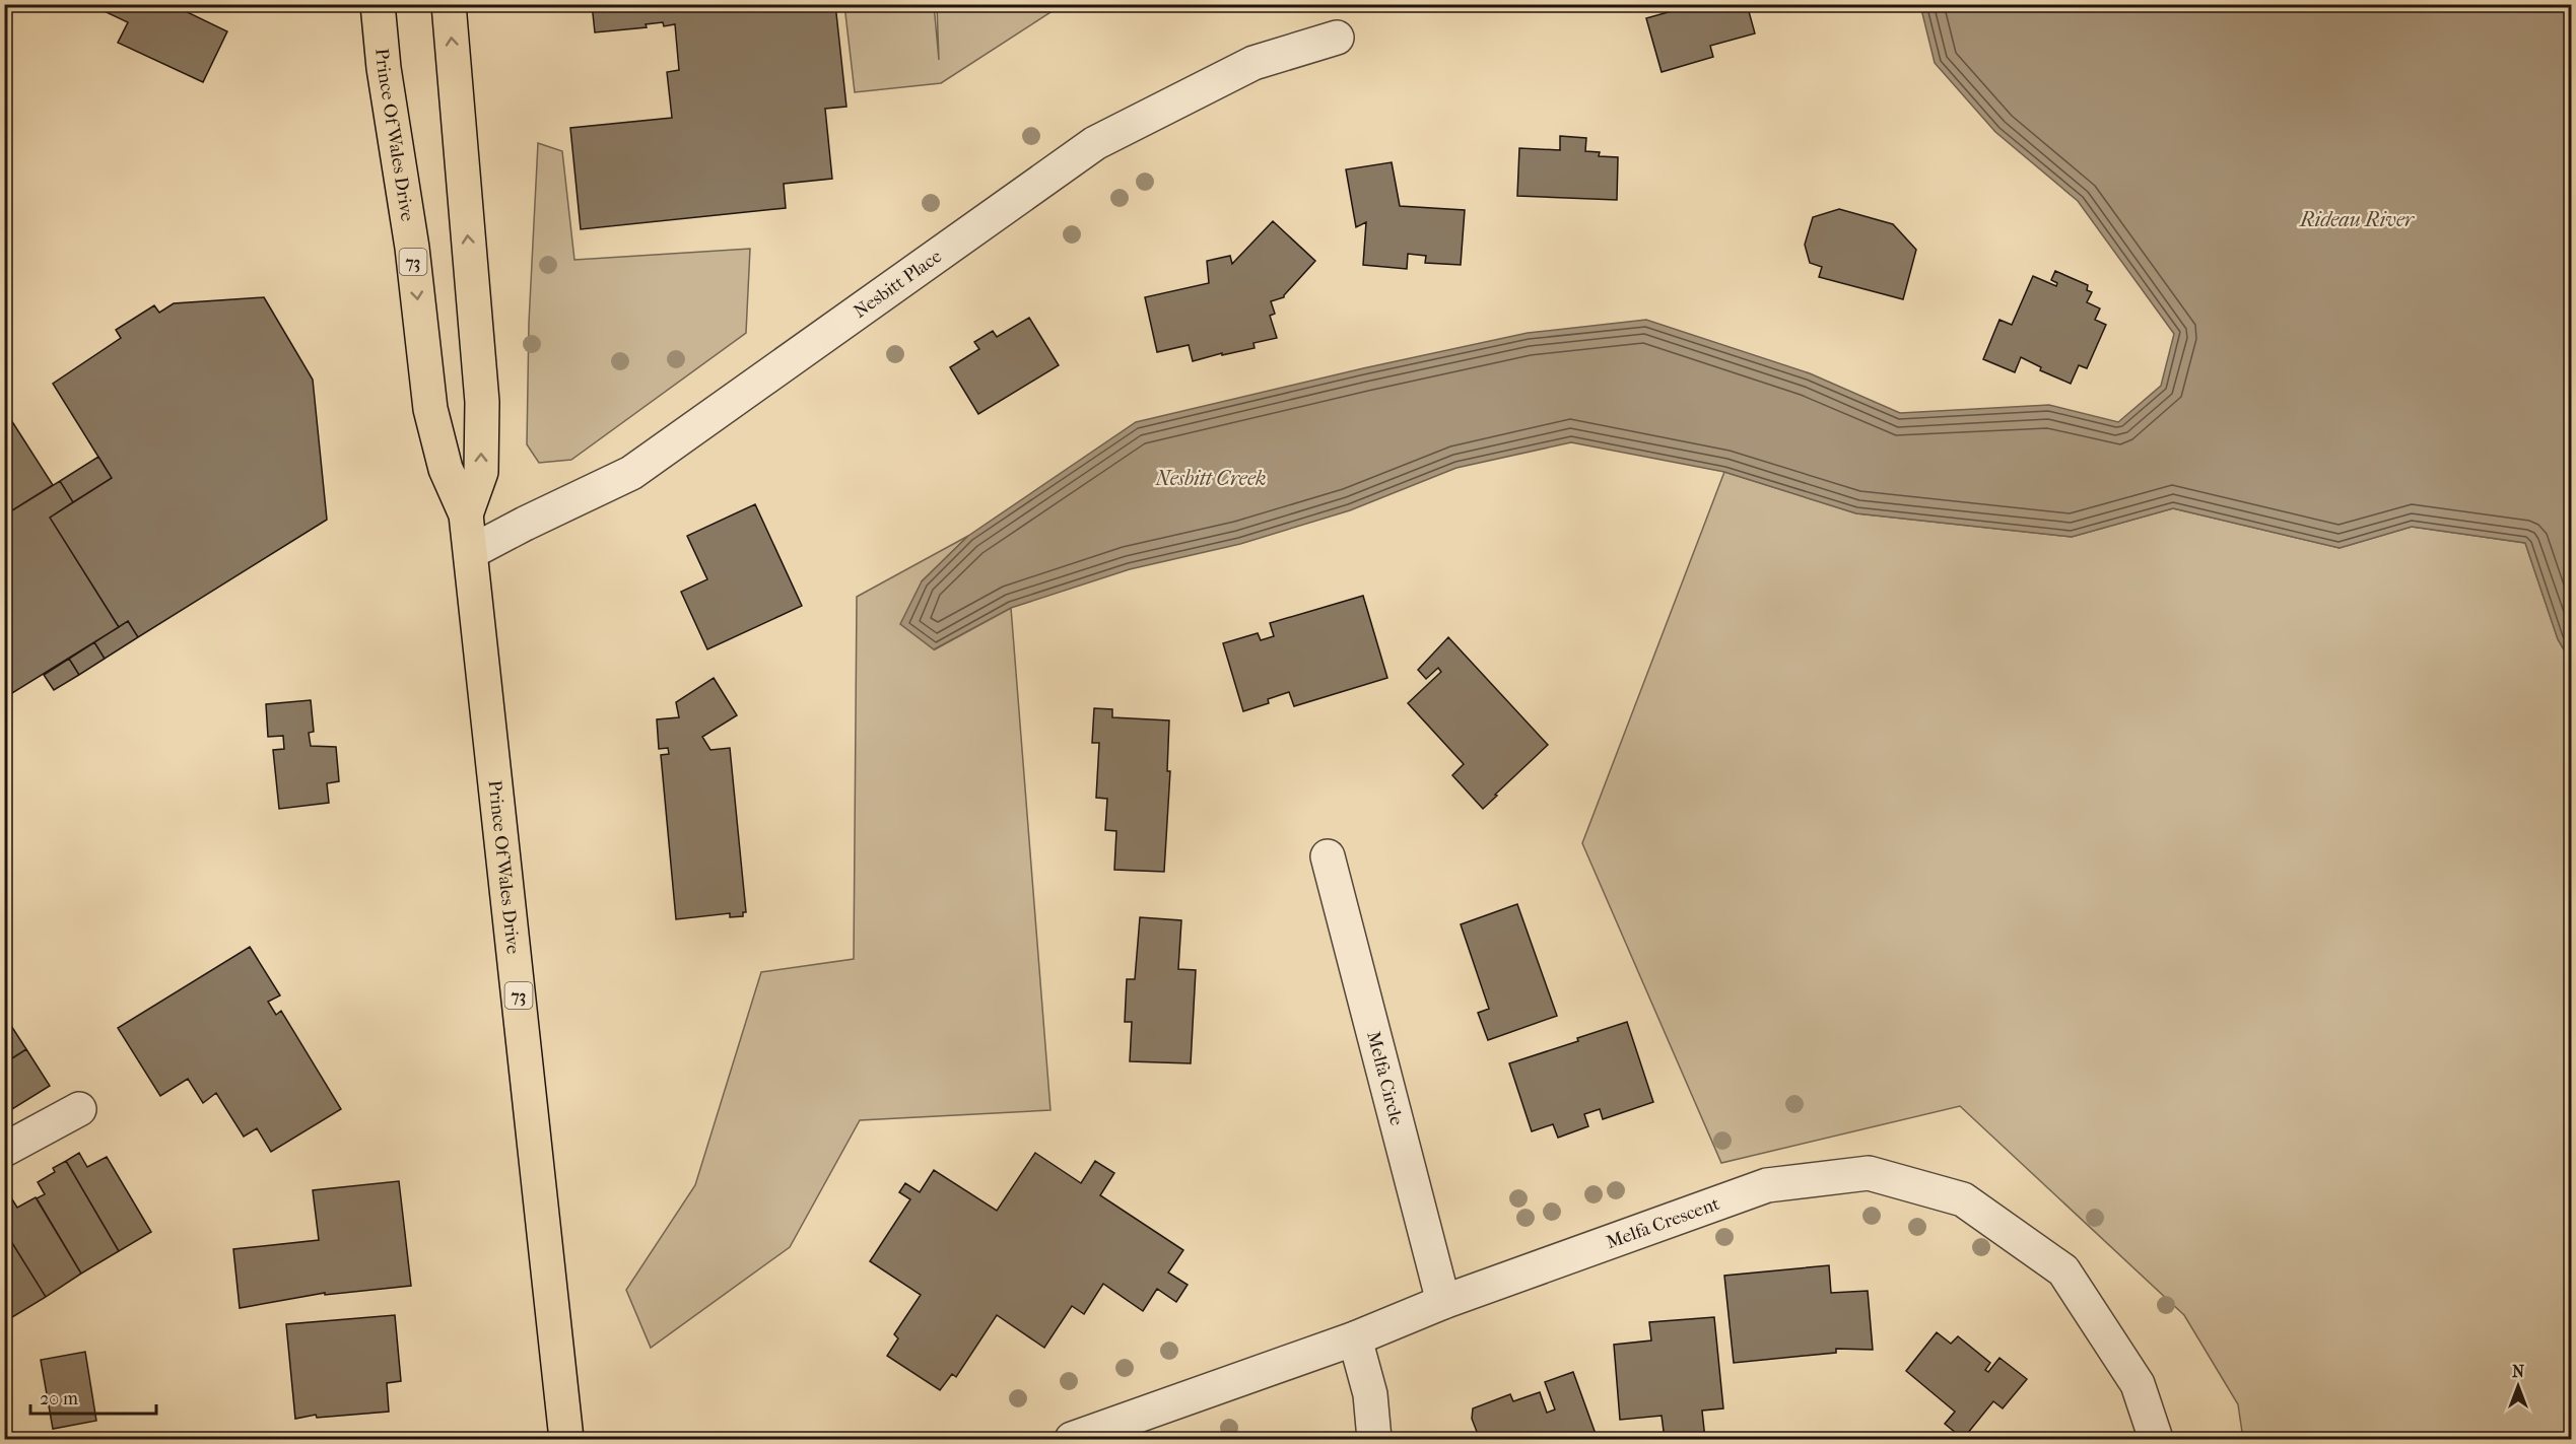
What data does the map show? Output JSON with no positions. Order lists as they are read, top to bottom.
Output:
{
  "streets": {
    "main road": ["Prince Of Wales Drive", "73"],
    "street": ["Nesbitt Place", "Melfa Circle", "Melfa Crescent"]
  },
  "crossings": [
    ["Prince Of Wales Drive", "Nesbitt Place"],
    ["Melfa Circle", "Melfa Crescent"]
  ],
  "water": ["Rideau River", "Nesbitt Creek"],
  "scale_bar": "20 m",
  "north": "top"
}
